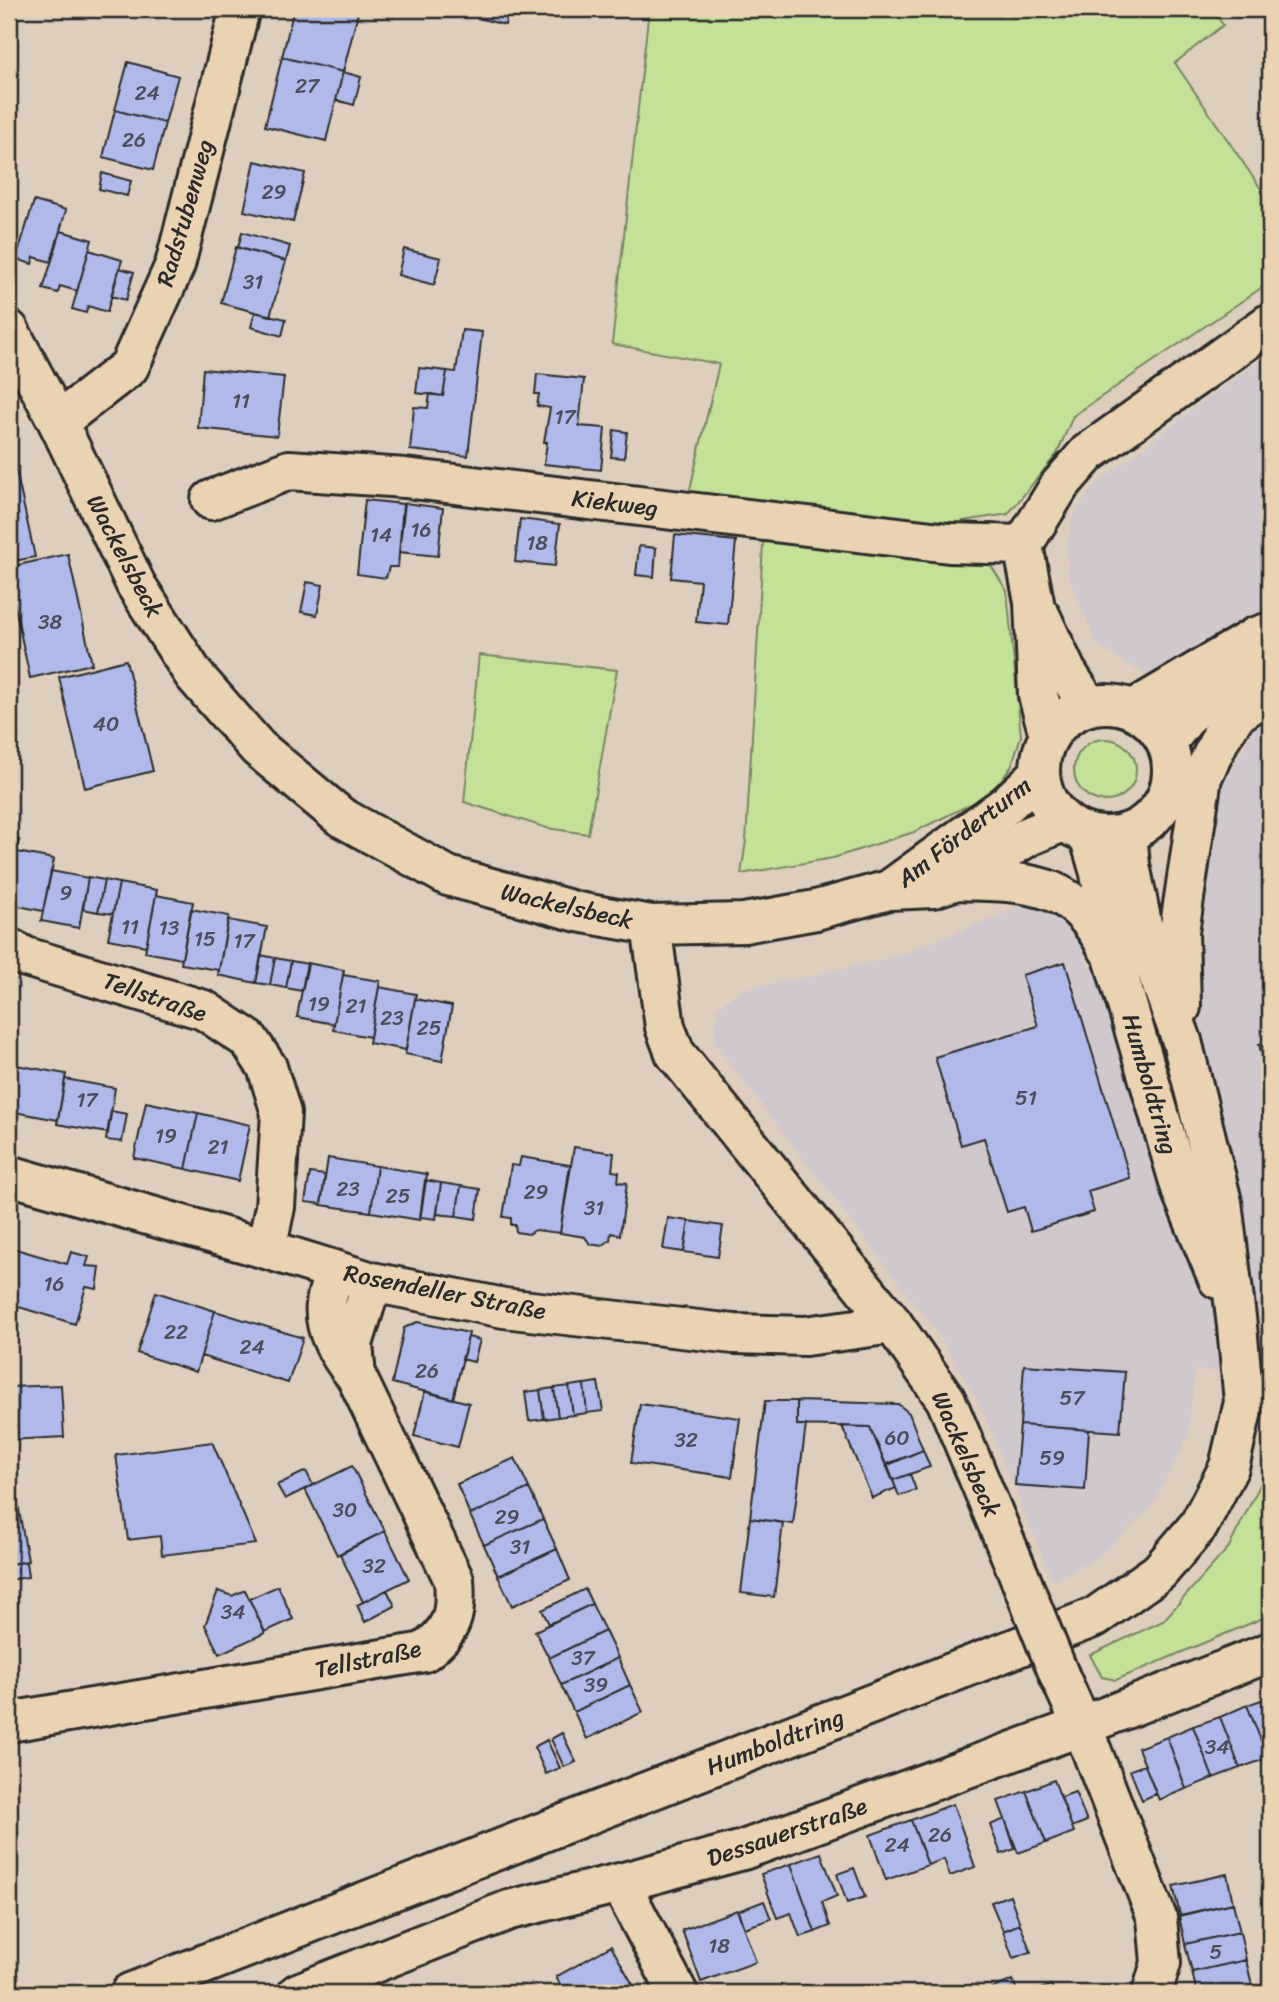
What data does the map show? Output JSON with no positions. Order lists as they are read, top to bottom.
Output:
{
  "streets": {
    "street": [
      "Radstubenweg",
      "Kiekweg",
      "Wackelsbeck",
      "Am Förderturm",
      "Tellstraße",
      "Humboldtring",
      "Rosendeller Straße",
      "Dessauerstraße"
    ]
  },
  "crossings": [
    ["Radstubenweg", "Wackelsbeck"],
    ["Wackelsbeck", "Am Förderturm"],
    ["Wackelsbeck", "Rosendeller Straße"],
    ["Wackelsbeck", "Dessauerstraße"],
    ["Am Förderturm", "Humboldtring"],
    ["Tellstraße", "Rosendeller Straße"]
  ],
  "house_numbers": [
    "27",
    "24",
    "26",
    "29",
    "31",
    "11",
    "17",
    "16",
    "14",
    "18",
    "38",
    "40",
    "9",
    "11",
    "13",
    "15",
    "17",
    "19",
    "21",
    "23",
    "25",
    "51",
    "17",
    "19",
    "21",
    "23",
    "29",
    "25",
    "31",
    "16",
    "22",
    "24",
    "26",
    "57",
    "60",
    "32",
    "59",
    "30",
    "29",
    "31",
    "32",
    "34",
    "37",
    "39",
    "34",
    "26",
    "24",
    "18",
    "5"
  ]
}
